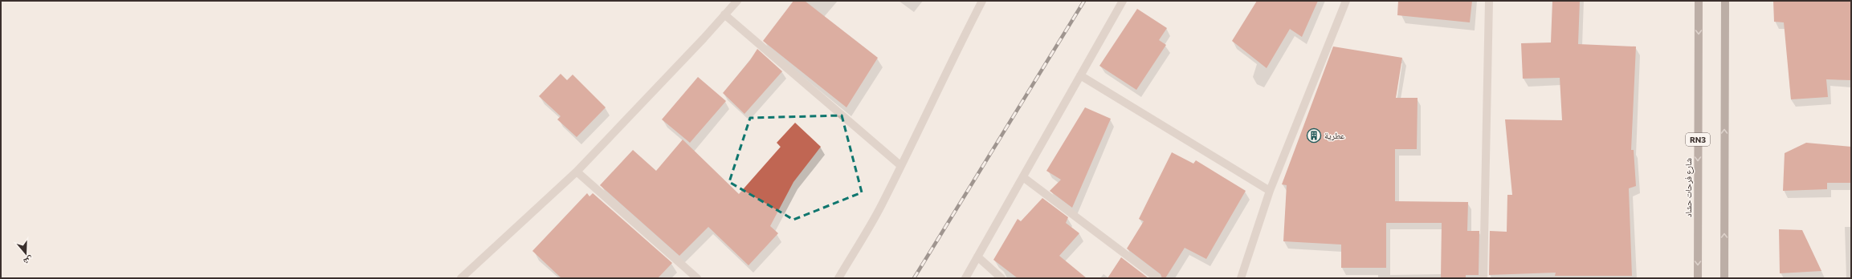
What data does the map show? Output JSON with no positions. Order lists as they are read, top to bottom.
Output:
{
  "streets": {
    "main road": ["RN3", "شارع فرحات حشاد"]
  },
  "places": {
    "building": ["عطرية"]
  },
  "north": "bottom"
}
